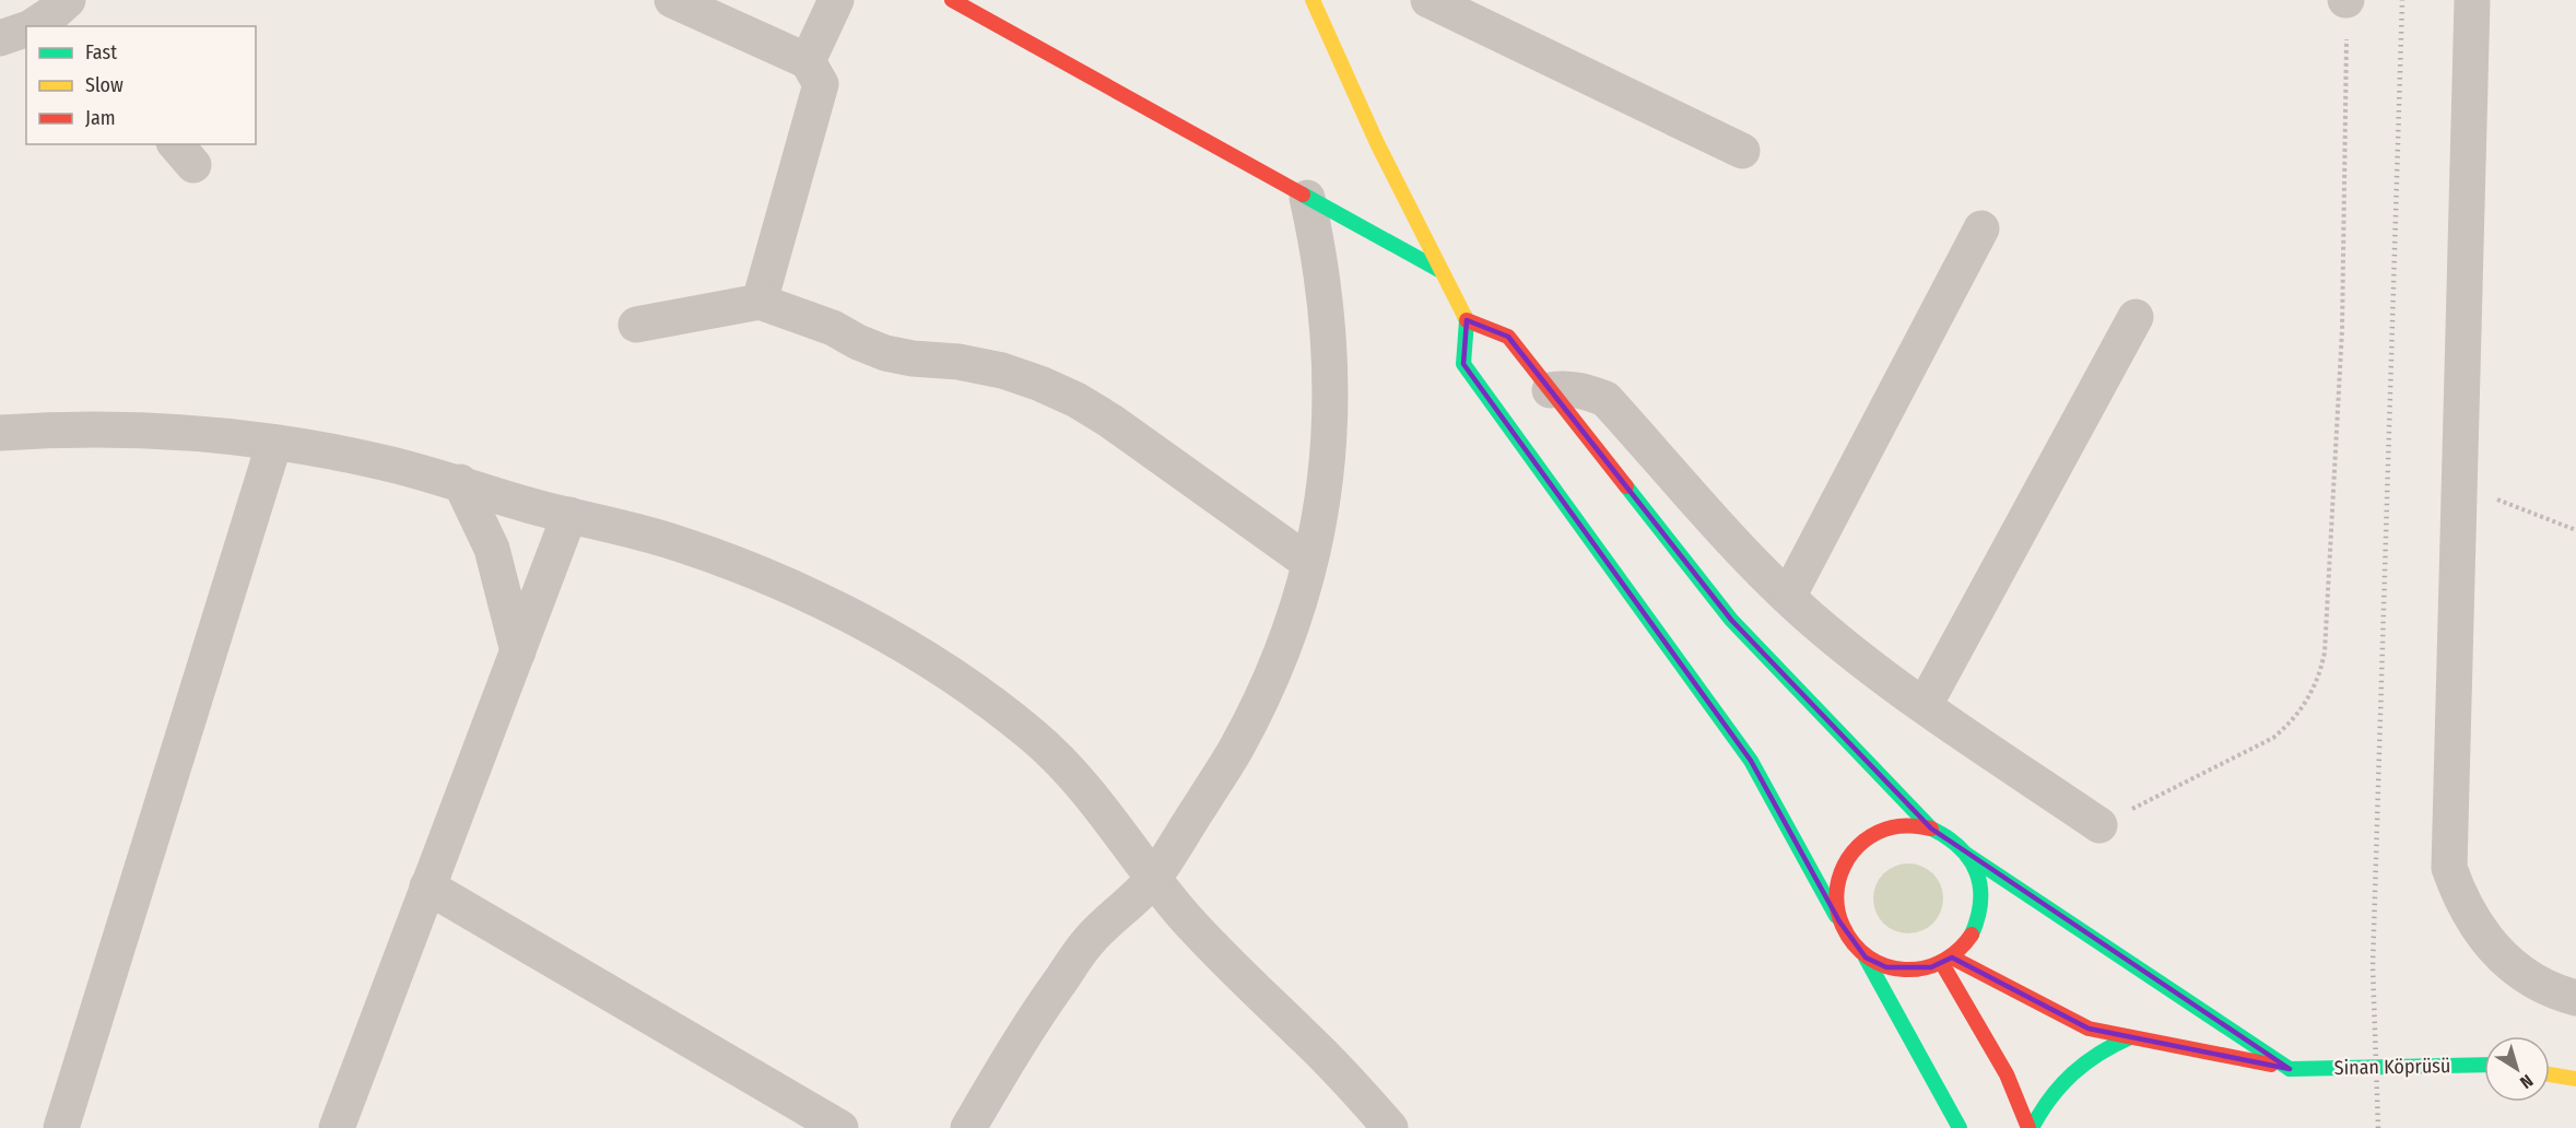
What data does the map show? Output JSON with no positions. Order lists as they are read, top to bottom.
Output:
{
  "streets": {
    "street": ["Sinan Köprüsü"]
  },
  "legend": ["Fast", "Slow", "Jam"],
  "north": "bottom right"
}
